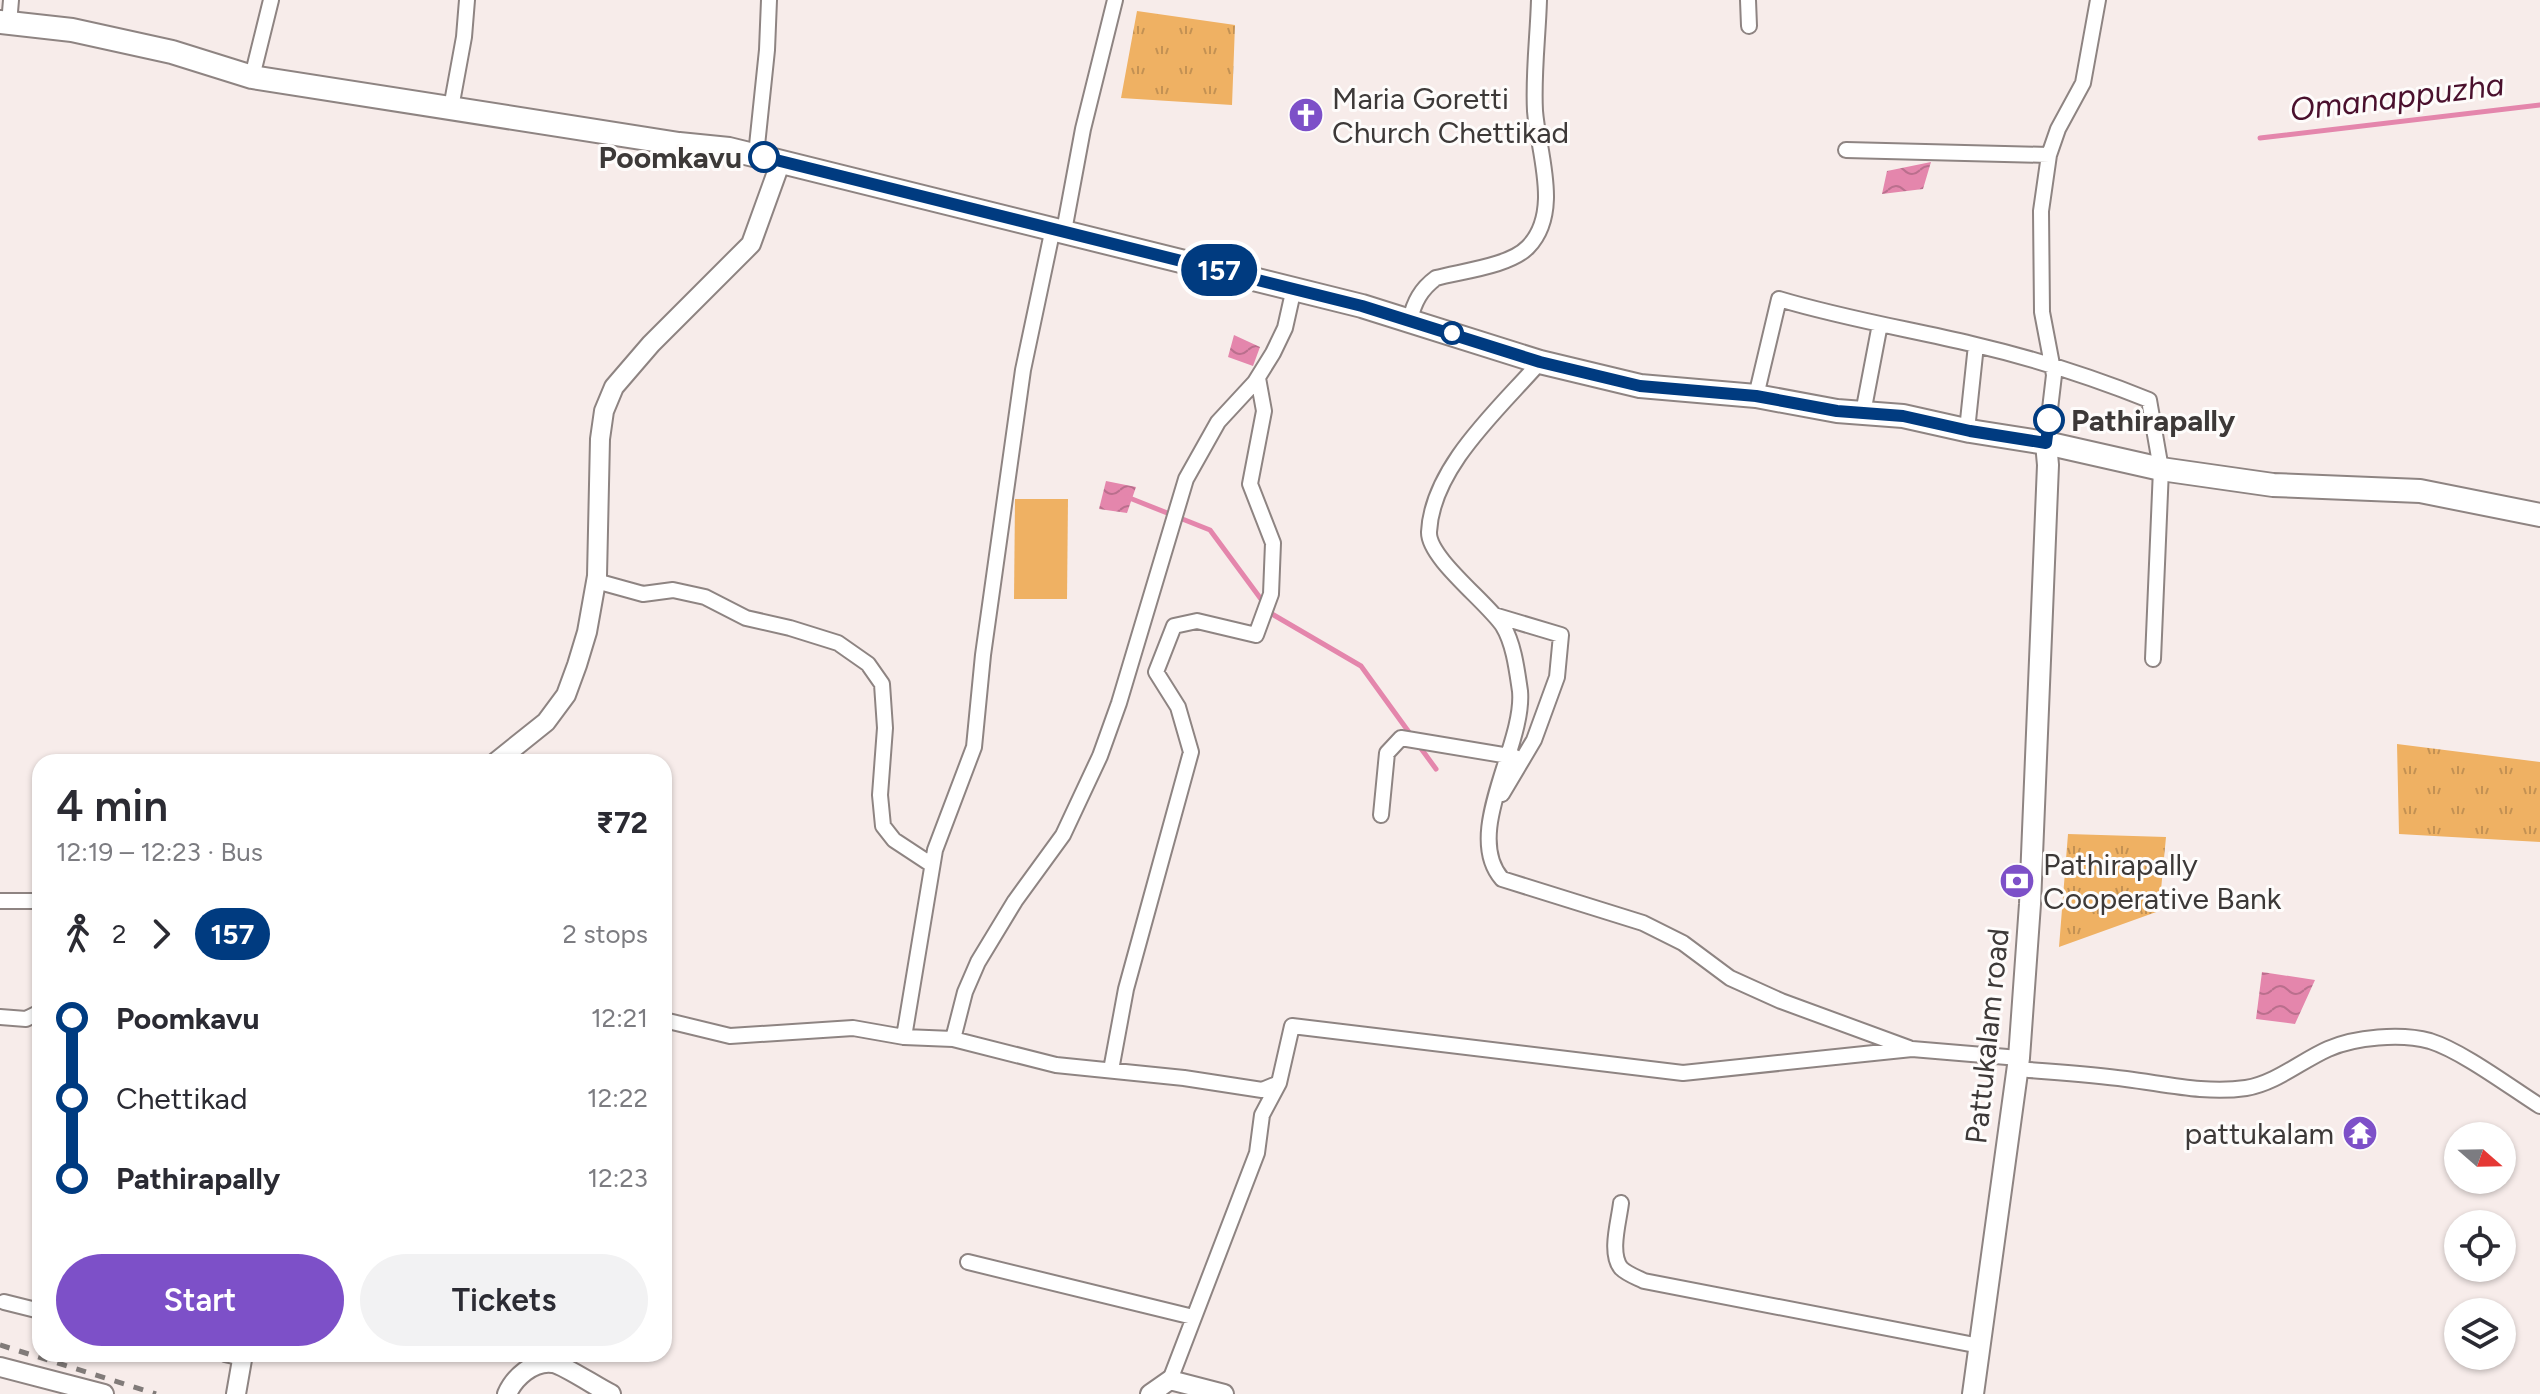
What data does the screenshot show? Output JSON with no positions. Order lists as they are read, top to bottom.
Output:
{
  "streets": {
    "main road": ["Pattukalam road"]
  },
  "water": ["Omanappuzha"],
  "places": {
    "church": ["Maria Goretti Church Chettikad"],
    "other": ["Poomkavu", "Pathirapally"],
    "bank": ["Pathirapally Cooperative Bank"],
    "temple": ["pattukalam"]
  },
  "lines": ["bus line 157"],
  "north": "right",
  "page": {
    "on_map": "157",
    "heading": ["4 min", "12:19 – 12:23 · Bus", "₹72"],
    "legs": ["2", "157", "2 stops"],
    "list": [
      {
        "name": "Poomkavu",
        "value": "12:21"
      },
      {
        "name": "Chettikad",
        "value": "12:22"
      },
      {
        "name": "Pathirapally",
        "value": "12:23"
      }
    ],
    "buttons": ["Start", "Tickets"]
  }
}
